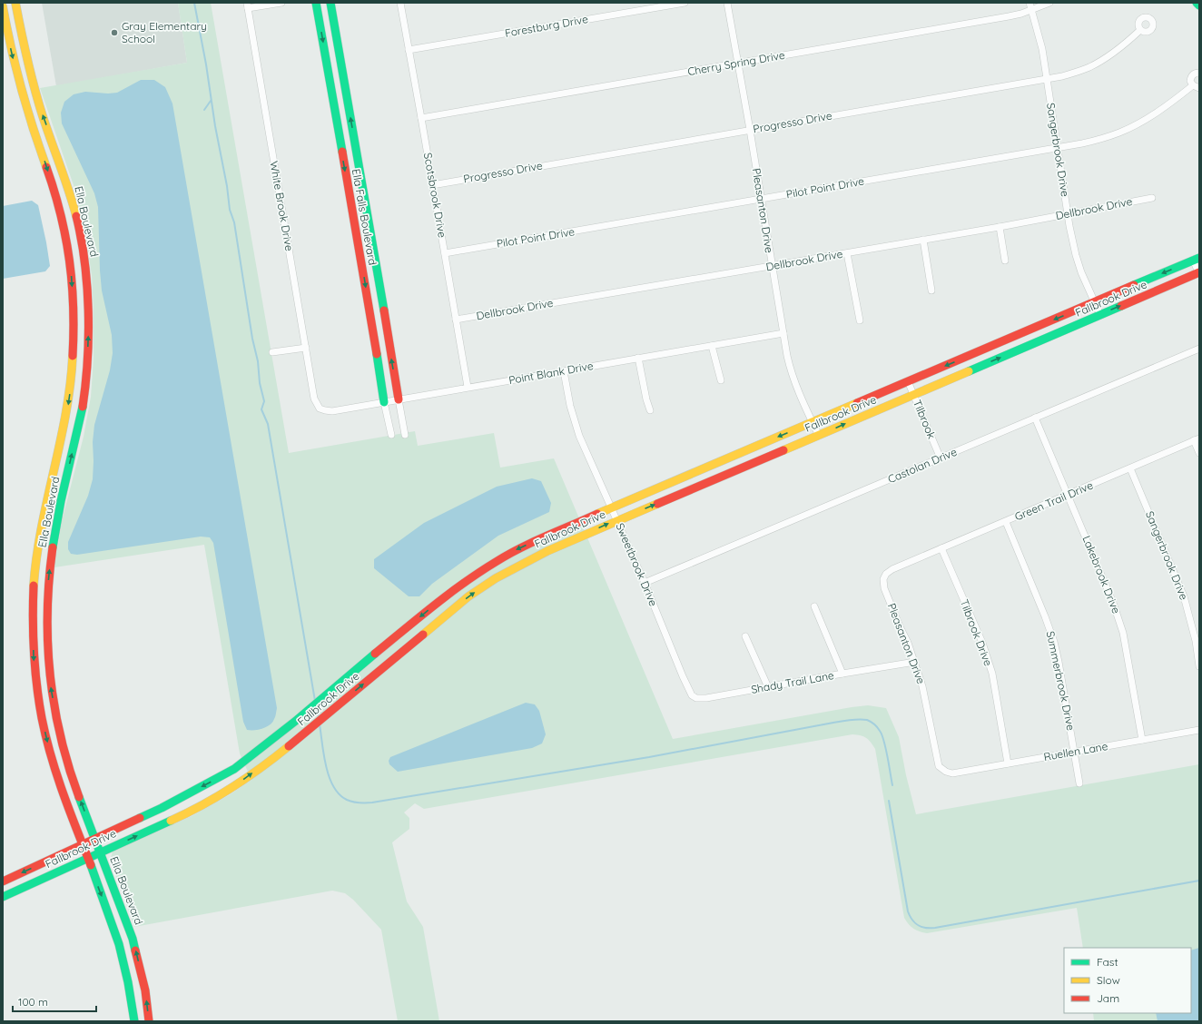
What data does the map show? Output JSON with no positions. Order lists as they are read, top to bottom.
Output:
{
  "streets": {
    "main road": ["Ella Falls Boulevard", "Ella Boulevard", "Fallbrook Drive"],
    "street": [
      "Forestburg Drive",
      "Cherry Spring Drive",
      "Progresso Drive",
      "Sangerbrook Drive",
      "Pilot Point Drive",
      "Scotsbrook Drive",
      "White Brook Drive",
      "Dellbrook Drive",
      "Pleasanton Drive",
      "Point Blank Drive",
      "Tilbrook",
      "Castolan Drive",
      "Green Trail Drive",
      "Sweetbrook Drive",
      "Lakebrook Drive",
      "Tilbrook Drive",
      "Summerbrook Drive",
      "Shady Trail Lane",
      "Ruellen Lane"
    ]
  },
  "crossings": [
    ["Forestburg Drive", "Scotsbrook Drive"],
    ["Cherry Spring Drive", "Sangerbrook Drive"],
    ["Cherry Spring Drive", "Scotsbrook Drive"],
    ["Cherry Spring Drive", "Pleasanton Drive"],
    ["Progresso Drive", "Sangerbrook Drive"],
    ["Progresso Drive", "Scotsbrook Drive"],
    ["Progresso Drive", "Pleasanton Drive"],
    ["Sangerbrook Drive", "Pilot Point Drive"],
    ["Sangerbrook Drive", "Dellbrook Drive"],
    ["Sangerbrook Drive", "Fallbrook Drive"],
    ["Sangerbrook Drive", "Green Trail Drive"],
    ["Pilot Point Drive", "Scotsbrook Drive"],
    ["Pilot Point Drive", "Pleasanton Drive"],
    ["Scotsbrook Drive", "Dellbrook Drive"],
    ["Scotsbrook Drive", "Point Blank Drive"],
    ["White Brook Drive", "Point Blank Drive"],
    ["Dellbrook Drive", "Pleasanton Drive"],
    ["Pleasanton Drive", "Fallbrook Drive"],
    ["Pleasanton Drive", "Point Blank Drive"],
    ["Pleasanton Drive", "Green Trail Drive"],
    ["Pleasanton Drive", "Shady Trail Lane"],
    ["Pleasanton Drive", "Ruellen Lane"],
    ["Ella Falls Boulevard", "Point Blank Drive"],
    ["Ella Boulevard", "Fallbrook Drive"],
    ["Fallbrook Drive", "Tilbrook"],
    ["Fallbrook Drive", "Sweetbrook Drive"],
    ["Point Blank Drive", "Sweetbrook Drive"],
    ["Tilbrook", "Castolan Drive"],
    ["Castolan Drive", "Sweetbrook Drive"],
    ["Castolan Drive", "Lakebrook Drive"],
    ["Green Trail Drive", "Lakebrook Drive"],
    ["Green Trail Drive", "Tilbrook Drive"],
    ["Green Trail Drive", "Summerbrook Drive"],
    ["Sweetbrook Drive", "Shady Trail Lane"],
    ["Lakebrook Drive", "Ruellen Lane"],
    ["Tilbrook Drive", "Ruellen Lane"],
    ["Summerbrook Drive", "Ruellen Lane"]
  ],
  "places": ["Gray Elementary School"],
  "legend": ["Fast", "Slow", "Jam"],
  "scale_bar": "100 m"
}
